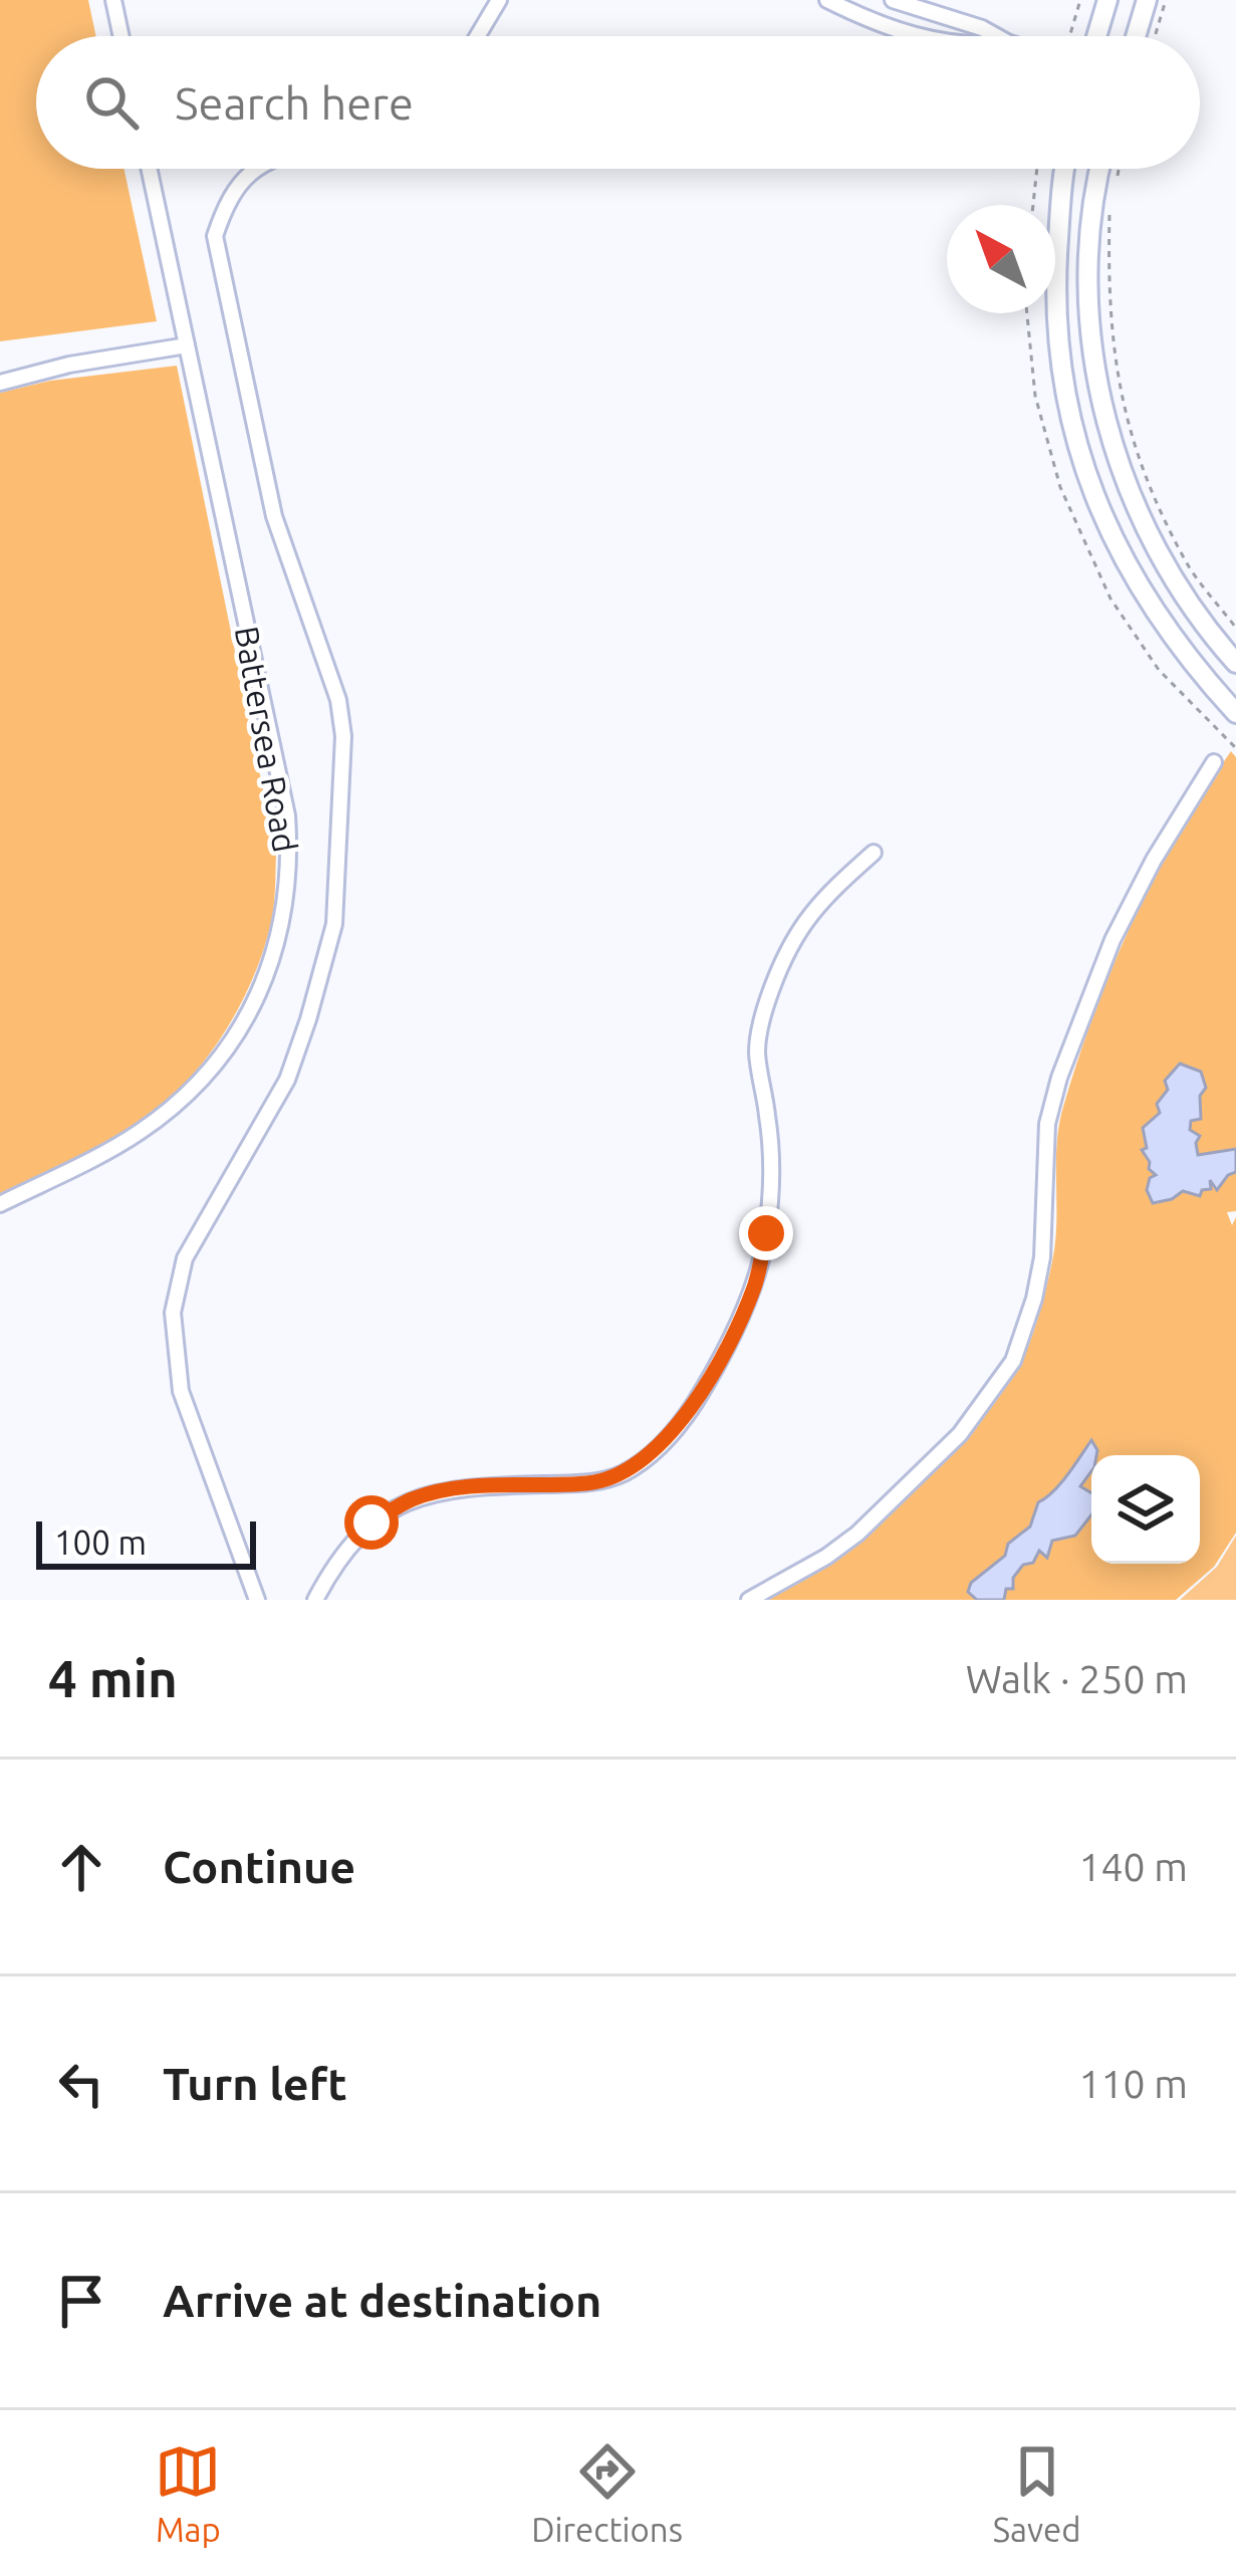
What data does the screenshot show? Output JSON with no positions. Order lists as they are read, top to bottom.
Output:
{
  "streets": {
    "lane": ["Battersea Road"]
  },
  "scale_bar": "100 m",
  "north": "top left",
  "page": {
    "search": "Search here",
    "scale": "100 m",
    "heading": ["4 min", "Walk · 250 m"],
    "list": [
      ["Continue", "140 m"],
      ["Turn left", "110 m"],
      "Arrive at destination"
    ],
    "nav": ["Map", "Directions", "Saved"]
  }
}
